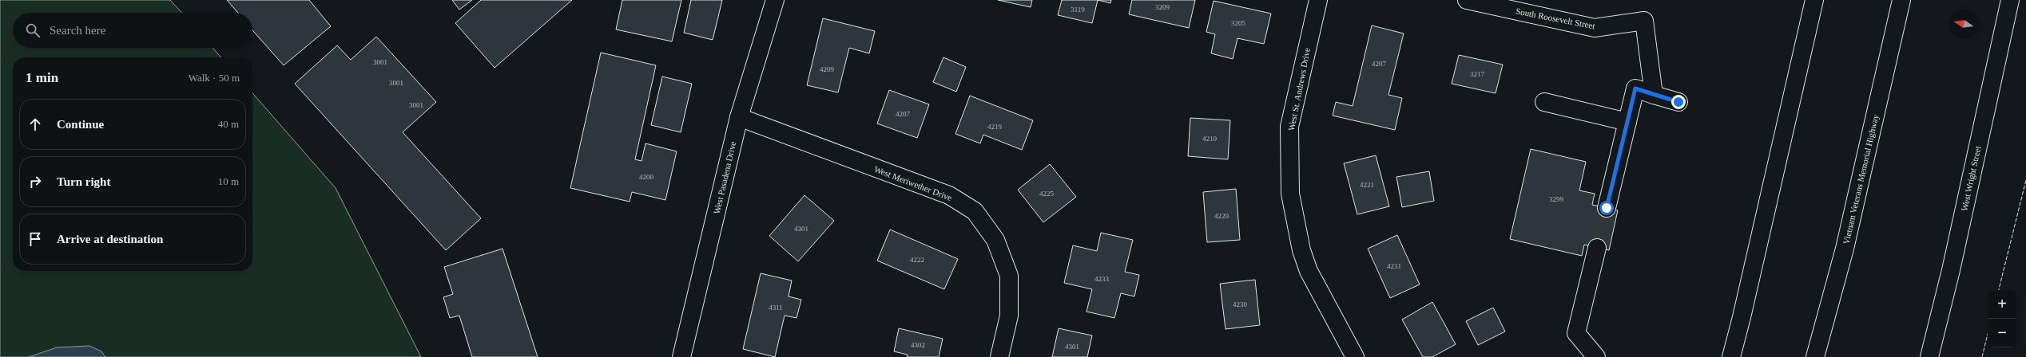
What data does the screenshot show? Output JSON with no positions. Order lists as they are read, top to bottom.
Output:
{
  "streets": {
    "main road": [
      "South Roosevelt Street",
      "West St. Andrews Drive",
      "West Pasadena Drive",
      "West Wright Street",
      "Vietnam Veterans Memorial Highway",
      "West Meriwether Drive"
    ]
  },
  "crossings": [
    ["West Pasadena Drive", "West Meriwether Drive"]
  ],
  "house_numbers": [
    "3209",
    "3119",
    "3205",
    "3001",
    "4207",
    "4209",
    "3217",
    "3001",
    "3001",
    "4207",
    "4219",
    "4210",
    "4200",
    "4221",
    "4225",
    "3299",
    "4220",
    "4301",
    "4222",
    "4231",
    "4233",
    "4230",
    "4311",
    "4302",
    "4301"
  ],
  "north": "left",
  "page": {
    "search": "Search here",
    "heading": ["1 min", "Walk · 50 m"],
    "list": [
      ["Continue", "40 m"],
      ["Turn right", "10 m"],
      "Arrive at destination"
    ],
    "map_buttons": ["+", "−"]
  }
}
